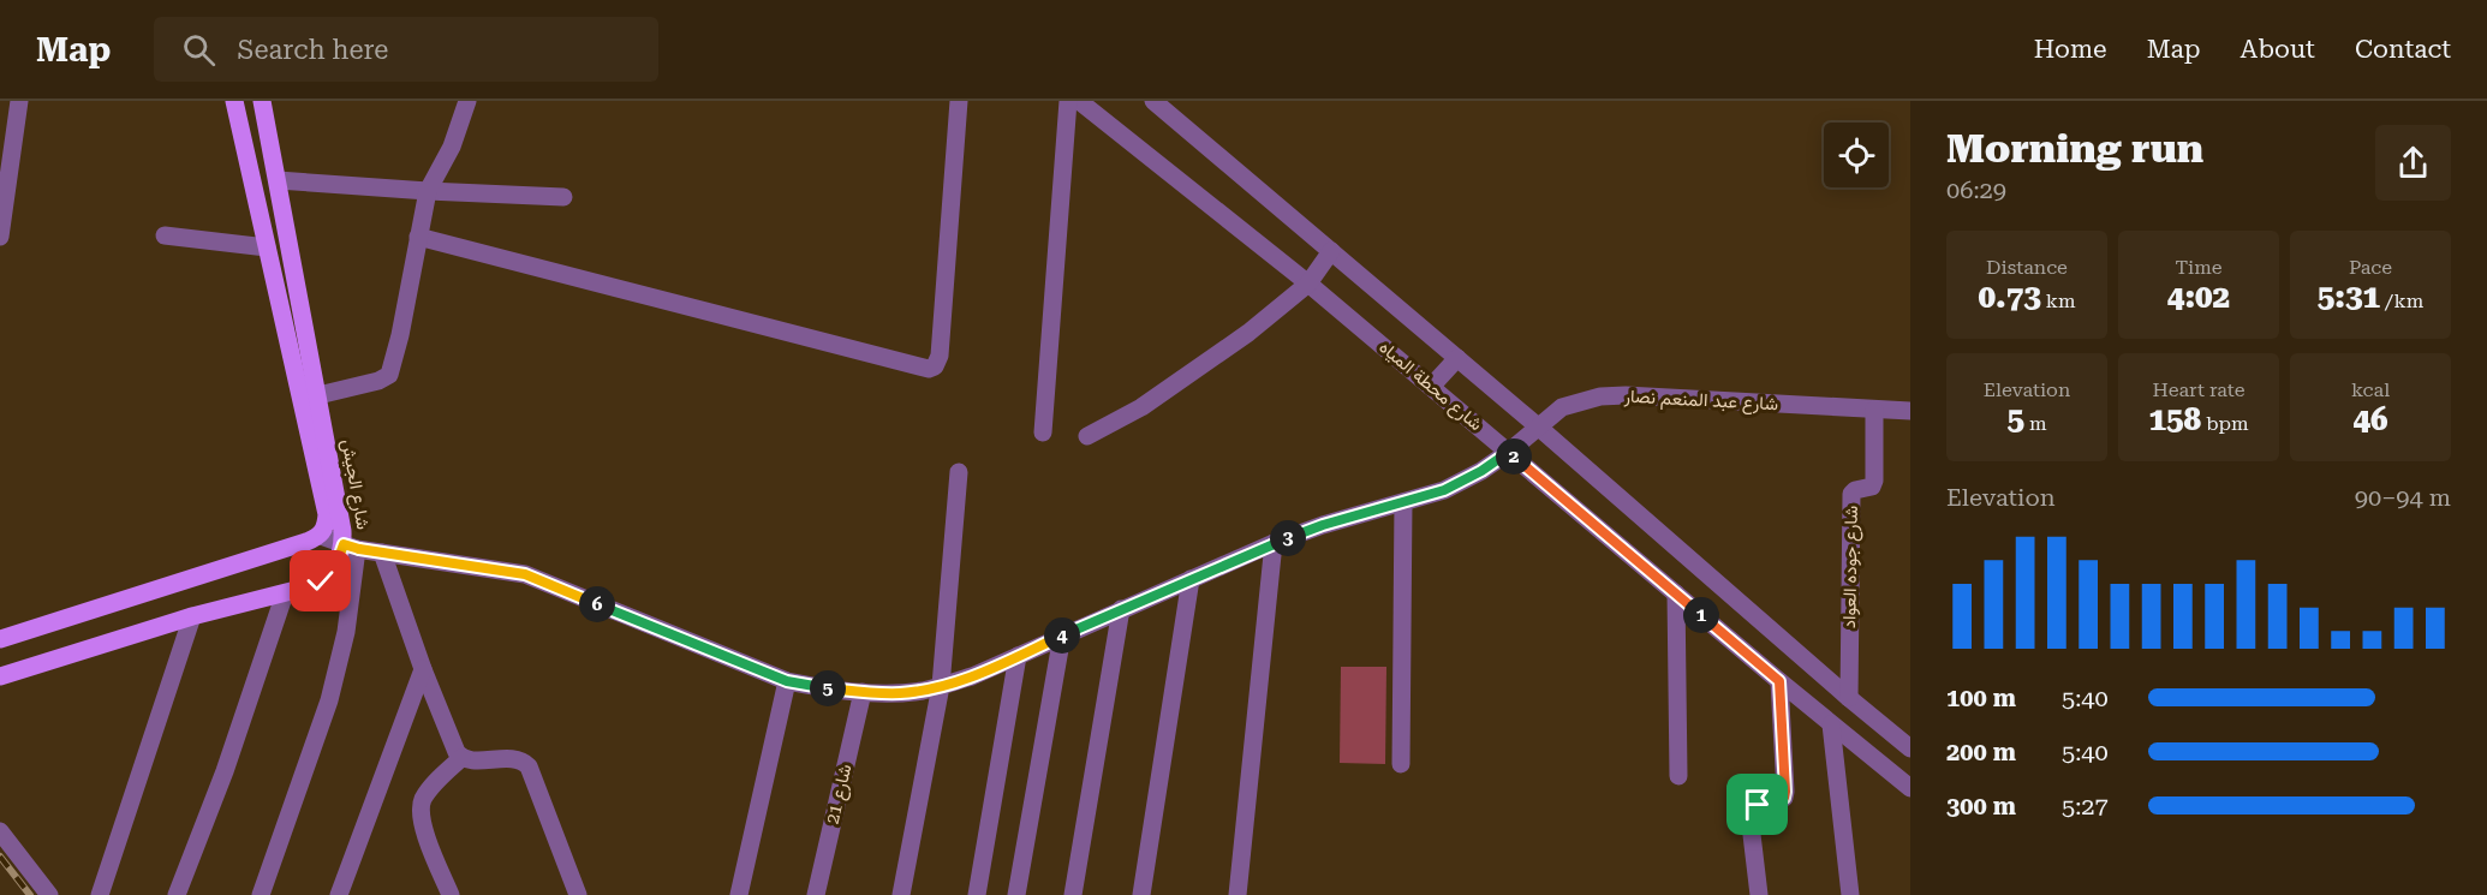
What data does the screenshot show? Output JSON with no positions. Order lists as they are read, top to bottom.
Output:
{
  "streets": {
    "main road": ["شارع الجيش"],
    "street": [
      "شارع محطة المياه",
      "شارع عبد المنعم نصار",
      "شارع جوده العواد",
      "شارع 21"
    ]
  },
  "crossings": [
    ["شارع محطة المياه", "شارع عبد المنعم نصار"],
    ["شارع محطة المياه", "شارع جوده العواد"],
    ["شارع عبد المنعم نصار", "شارع الجيش"],
    ["شارع عبد المنعم نصار", "شارع جوده العواد"],
    ["شارع عبد المنعم نصار", "شارع 21"]
  ],
  "page": {
    "header": "Map",
    "search": "Search here",
    "nav": [
      "Home",
      "Map",
      "About",
      "Contact"
    ],
    "heading": ["Morning run", "06:29"],
    "stats": [
      ["Distance", "0.73 km"],
      ["Time", "4:02"],
      ["Pace", "5:31 /km"],
      ["Elevation", "5 m"],
      ["Heart rate", "158 bpm"],
      ["kcal", "46"]
    ],
    "pins": [
      "2",
      "3",
      "6",
      "1",
      "4",
      "5"
    ],
    "chart": ["Elevation", "90–94 m"],
    "list": [
      {
        "name": "100 m",
        "note": "5:40"
      },
      {
        "name": "200 m",
        "note": "5:40"
      },
      {
        "name": "300 m",
        "note": "5:27"
      }
    ]
  }
}
